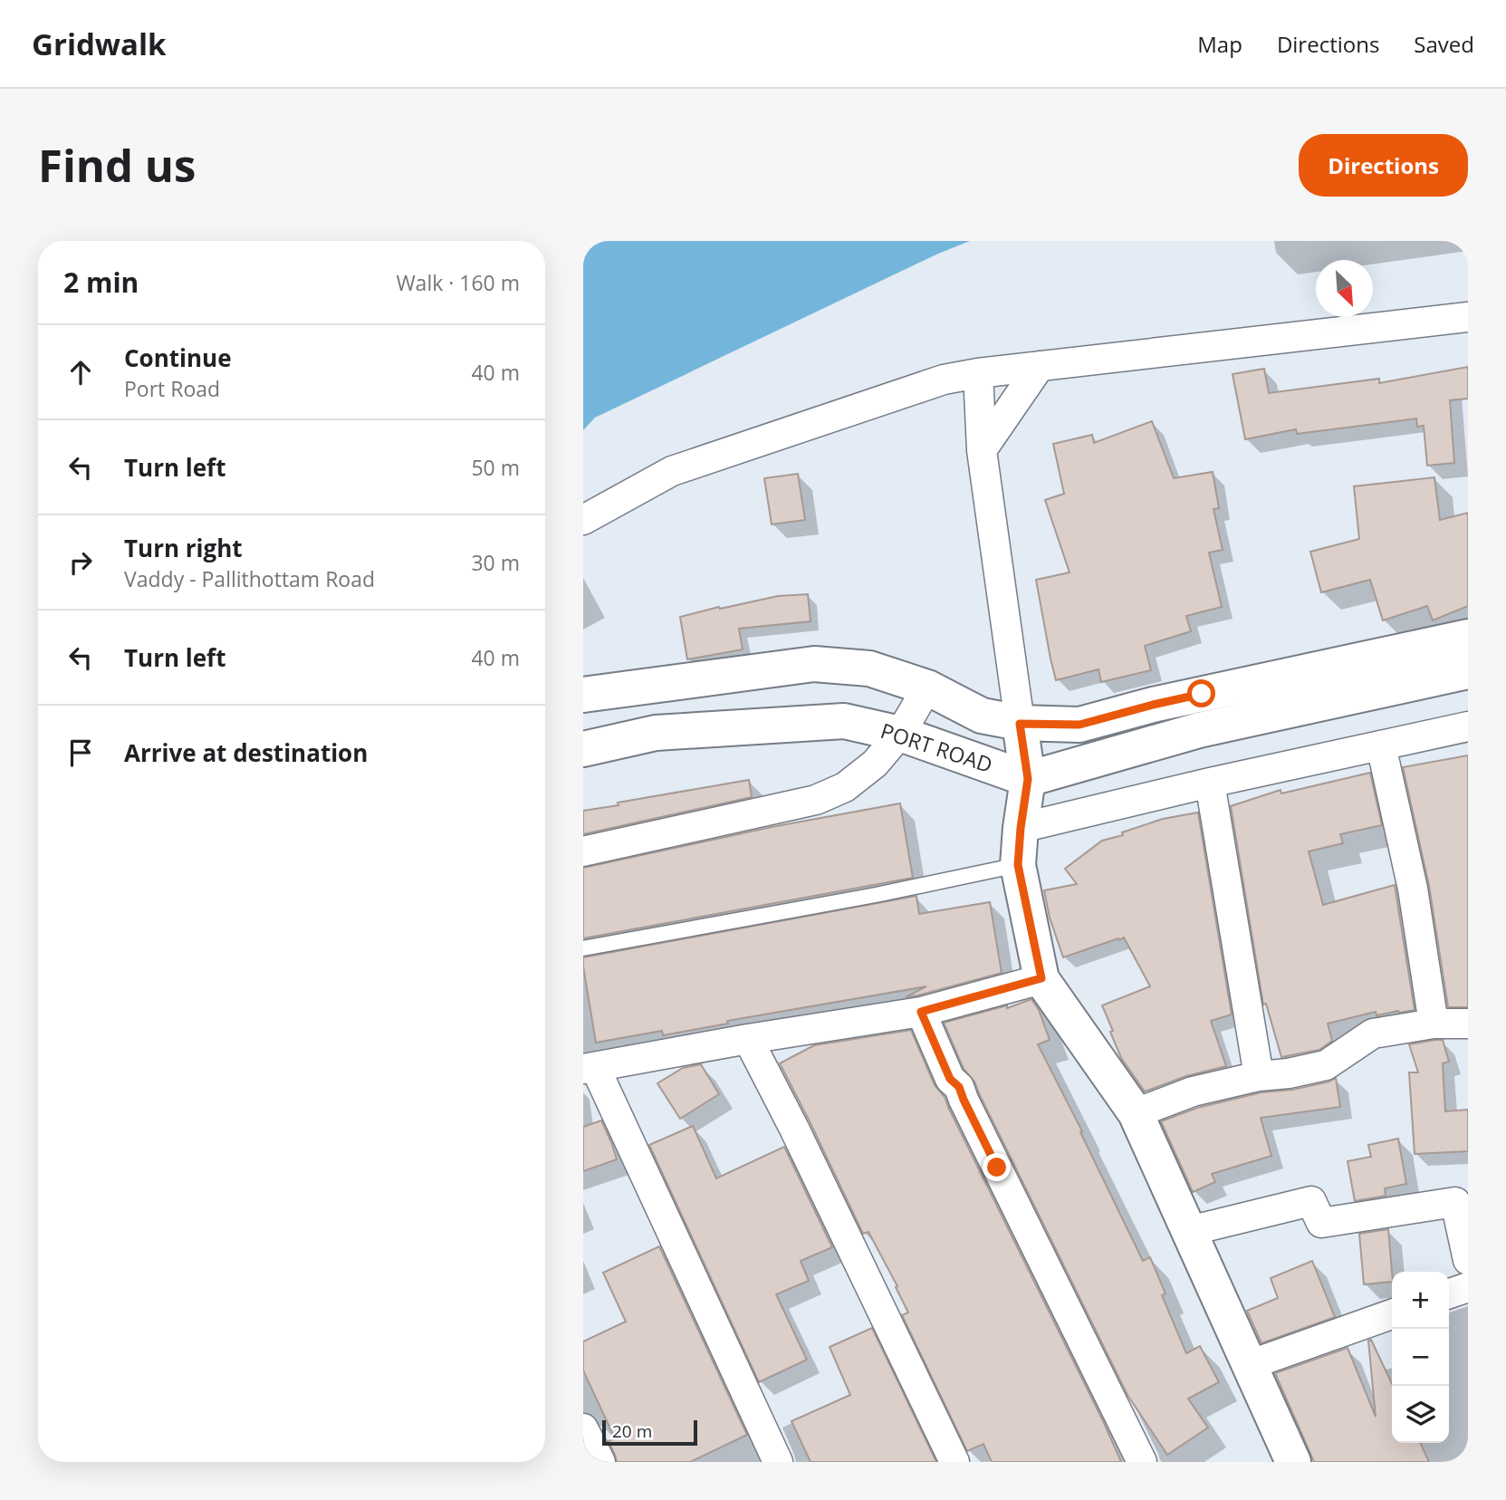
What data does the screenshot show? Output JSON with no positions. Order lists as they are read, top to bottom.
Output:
{
  "streets": {
    "street": ["PORT ROAD"]
  },
  "scale_bar": "20 m",
  "north": "bottom right",
  "page": {
    "header": "Gridwalk",
    "nav": ["Map", "Directions", "Saved"],
    "buttons": "Directions",
    "title": "Find us",
    "heading": ["2 min", "Walk · 160 m"],
    "list": [
      ["Continue", "Port Road", "40 m"],
      ["Turn left", "50 m"],
      ["Turn right", "Vaddy - Pallithottam Road", "30 m"],
      ["Turn left", "40 m"],
      "Arrive at destination"
    ],
    "map_buttons": ["+", "−"],
    "scale": "20 m"
  }
}
